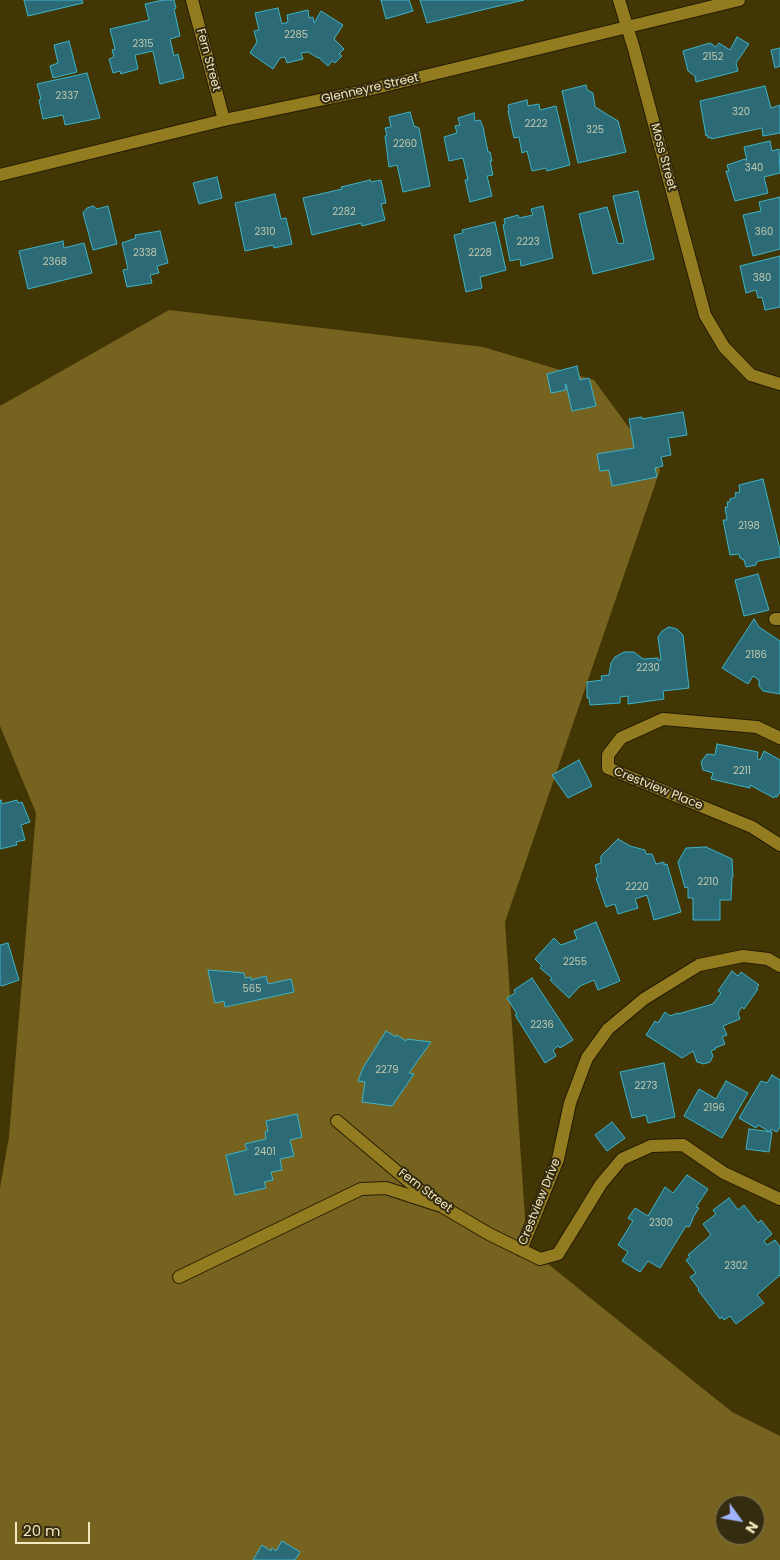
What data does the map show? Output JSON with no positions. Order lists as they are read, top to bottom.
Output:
{
  "streets": {
    "street": [
      "Fern Street",
      "Glenneyre Street",
      "Moss Street",
      "Crestview Place",
      "Crestview Drive"
    ]
  },
  "crossings": [
    ["Fern Street", "Glenneyre Street"],
    ["Fern Street", "Crestview Drive"],
    ["Glenneyre Street", "Moss Street"]
  ],
  "house_numbers": [
    "2285",
    "2315",
    "2152",
    "2337",
    "320",
    "2222",
    "325",
    "2260",
    "340",
    "2282",
    "2310",
    "360",
    "2223",
    "2338",
    "2228",
    "2368",
    "380",
    "2198",
    "2186",
    "2230",
    "2211",
    "2210",
    "2220",
    "2255",
    "565",
    "2236",
    "2279",
    "2273",
    "2196",
    "2401",
    "2300",
    "2302"
  ],
  "scale_bar": "20 m",
  "north": "bottom right"
}
